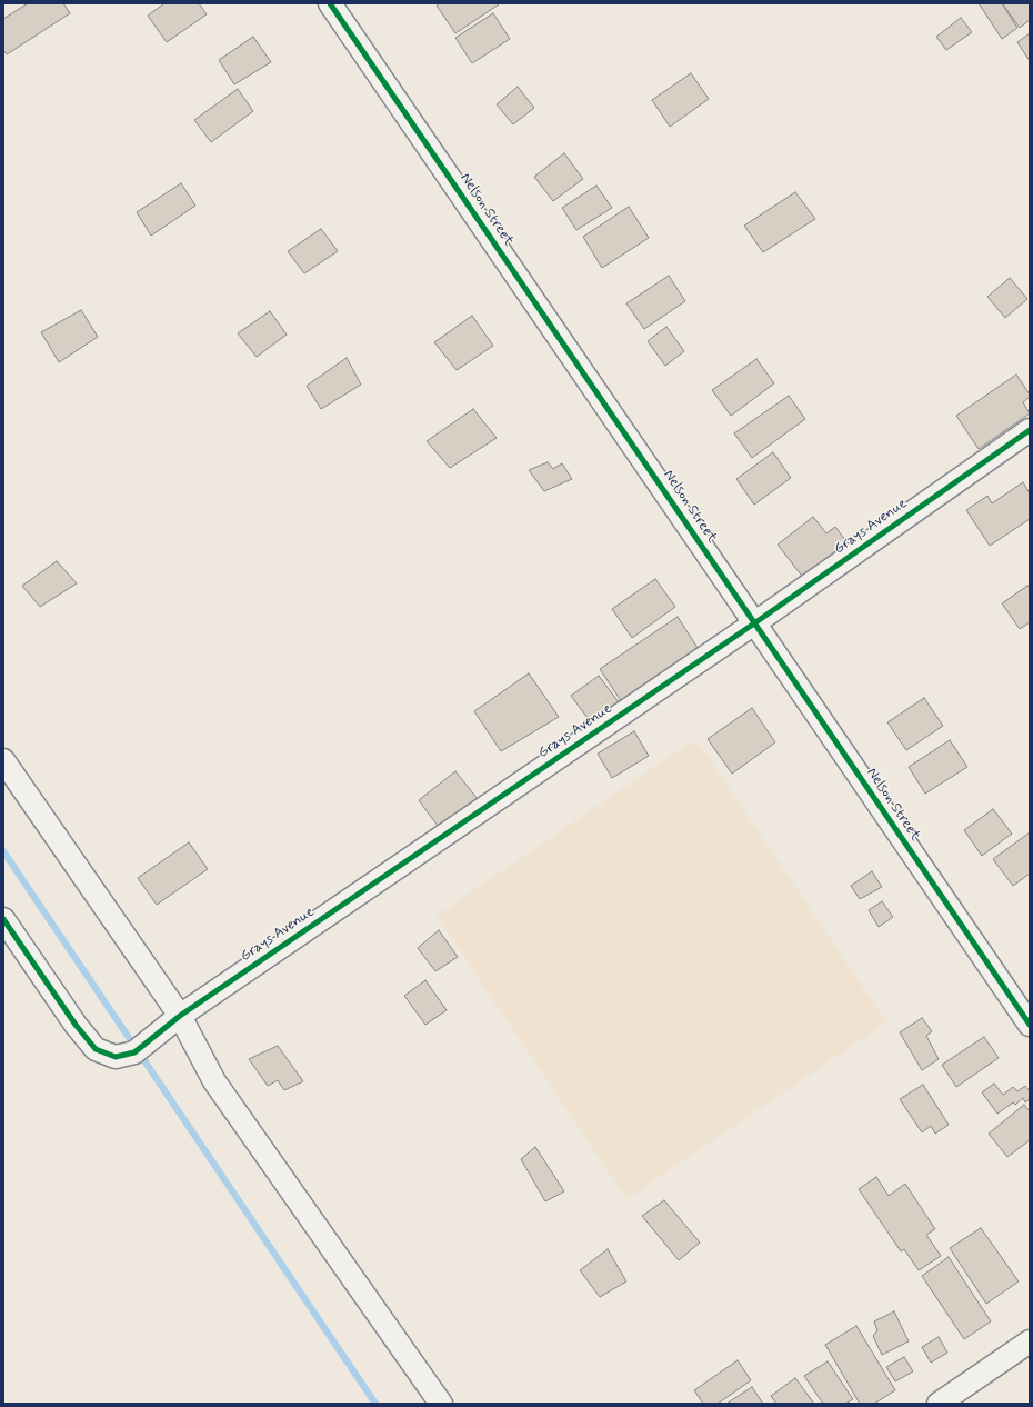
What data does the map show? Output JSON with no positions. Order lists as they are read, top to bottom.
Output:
{
  "streets": {
    "street": ["Nelson Street", "Grays Avenue"]
  },
  "crossings": [
    ["Nelson Street", "Grays Avenue"]
  ]
}
